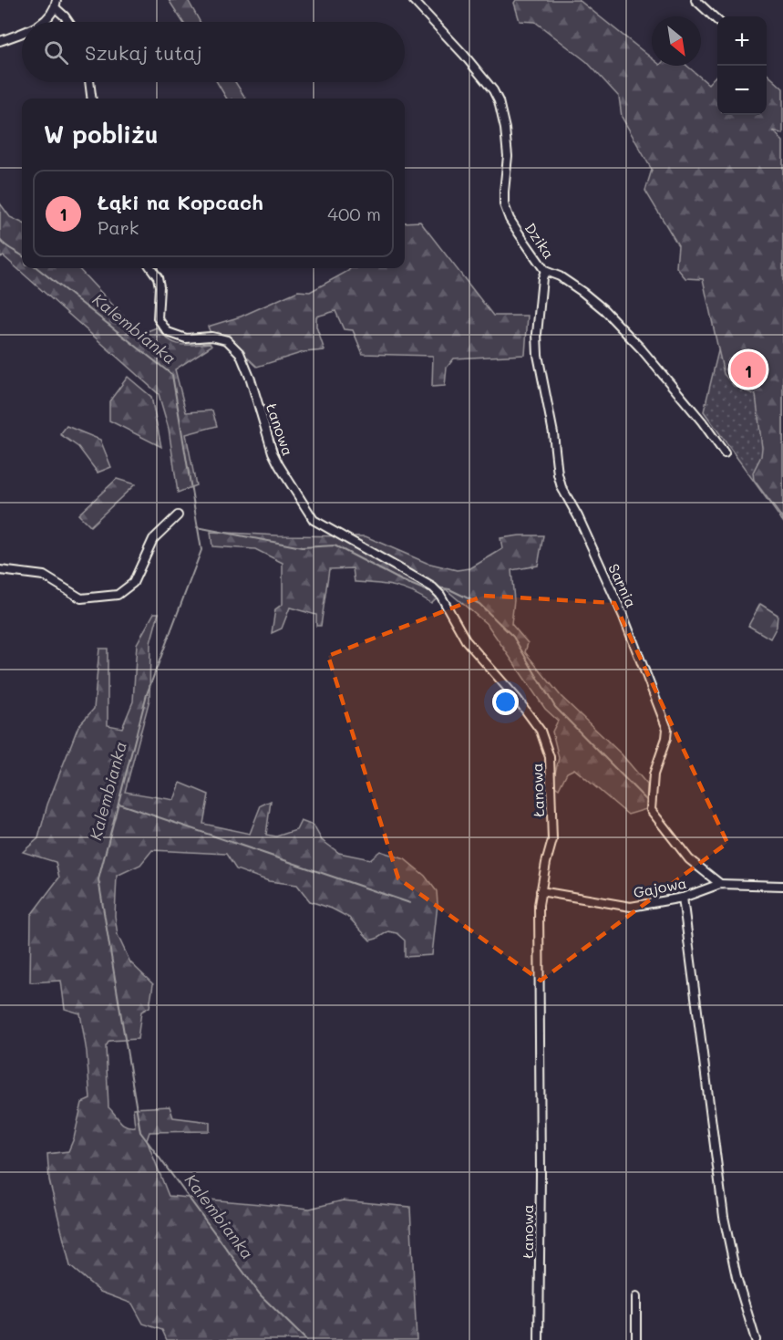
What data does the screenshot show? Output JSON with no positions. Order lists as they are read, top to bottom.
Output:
{
  "streets": {
    "street": [
      "Dzika",
      "Łanowa",
      "Sarnia",
      "Gajowa"
    ]
  },
  "crossings": [
    ["Dzika", "Sarnia"],
    ["Łanowa", "Gajowa"],
    ["Sarnia", "Gajowa"]
  ],
  "water": ["Kalembianka"],
  "north": "bottom right",
  "page": {
    "map_buttons": ["+", "−"],
    "search": "Szukaj tutaj",
    "heading": "W pobliżu",
    "list": [
      {
        "mark": "1",
        "name": "Łąki na Kopcach",
        "note": "Park",
        "value": "400 m"
      }
    ],
    "pins": "1"
  }
}
